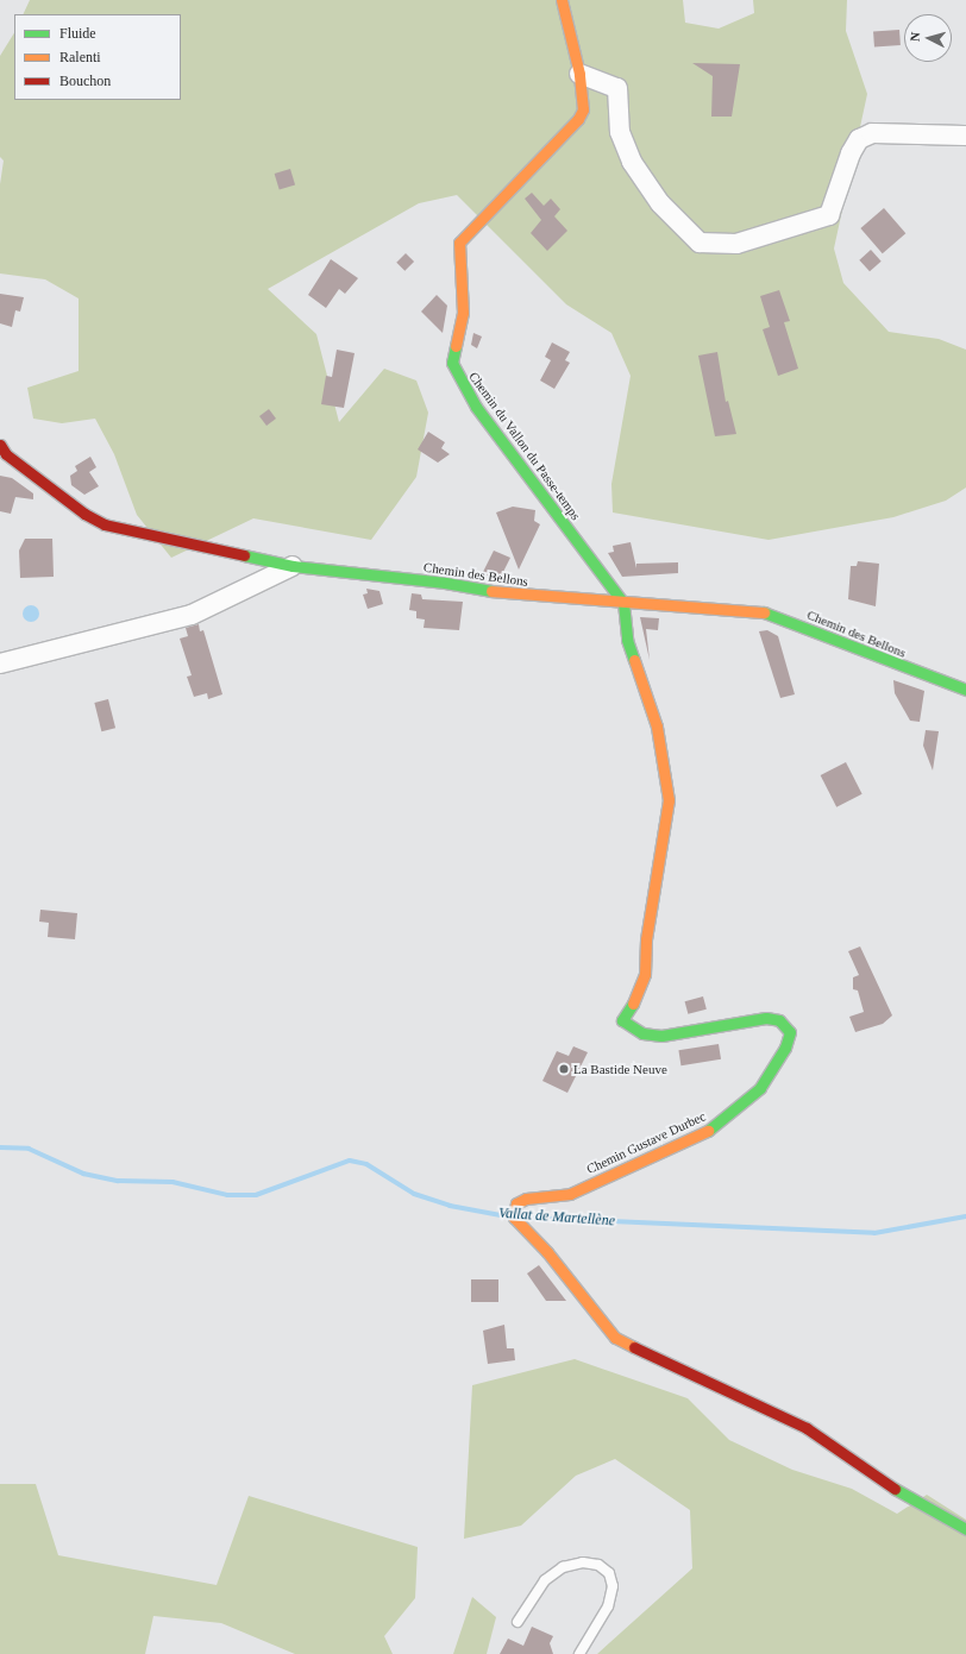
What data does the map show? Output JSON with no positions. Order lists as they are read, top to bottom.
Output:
{
  "streets": {
    "street": ["Chemin du Vallon du Passe-temps", "Chemin des Bellons", "Chemin Gustave Durbec"]
  },
  "crossings": [
    ["Chemin du Vallon du Passe-temps", "Chemin des Bellons"],
    ["Chemin du Vallon du Passe-temps", "Chemin Gustave Durbec"],
    ["Chemin des Bellons", "Chemin Gustave Durbec"]
  ],
  "water": ["Vallat de Martellène"],
  "places": ["La Bastide Neuve"],
  "legend": ["Fluide", "Ralenti", "Bouchon"],
  "north": "left"
}
